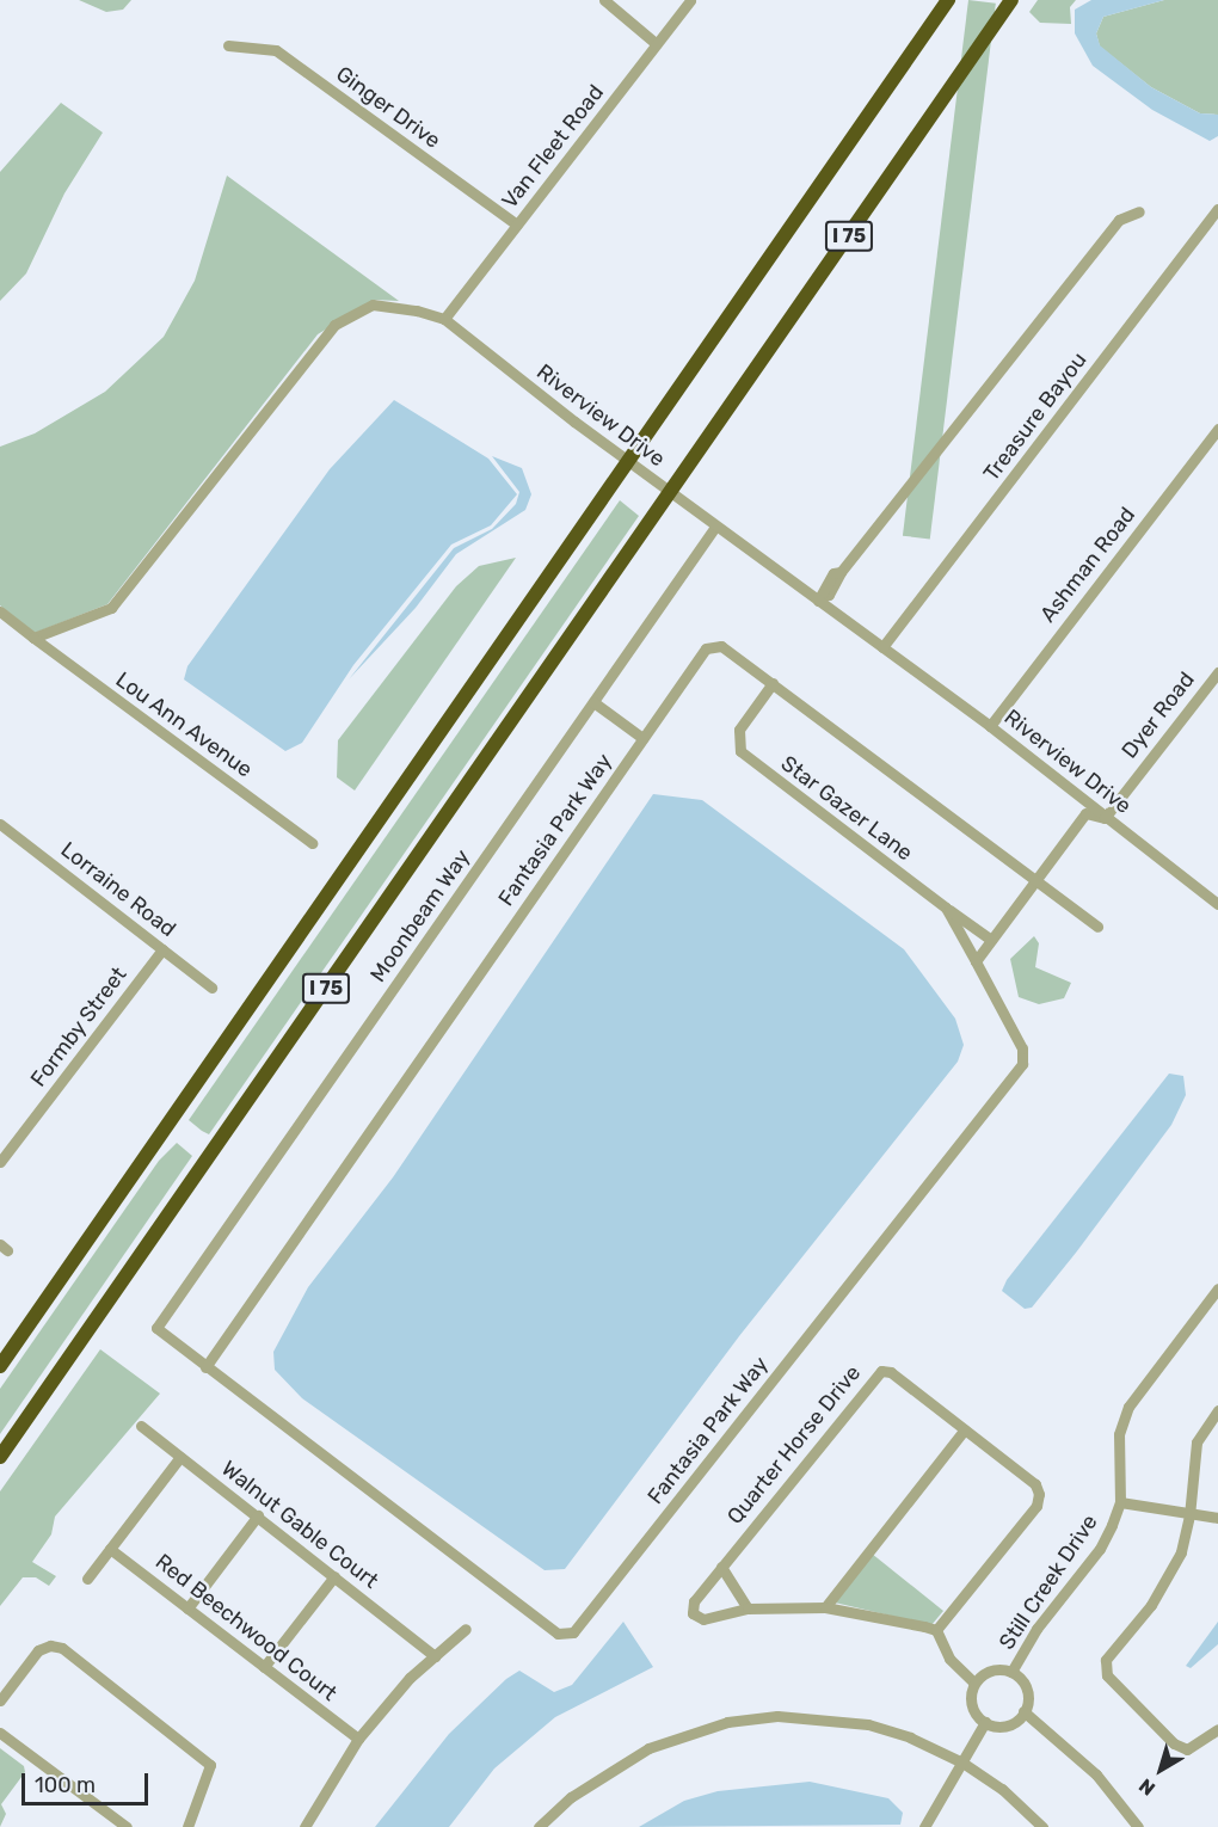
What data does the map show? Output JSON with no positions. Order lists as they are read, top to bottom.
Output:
{
  "streets": {
    "highway": ["I 75"],
    "street": [
      "Ginger Drive",
      "Van Fleet Road",
      "Riverview Drive",
      "Treasure Bayou",
      "Ashman Road",
      "Dyer Road",
      "Lou Ann Avenue",
      "Star Gazer Lane",
      "Fantasia Park Way",
      "Lorraine Road",
      "Moonbeam Way",
      "Formby Street",
      "Quarter Horse Drive",
      "Walnut Gable Court",
      "Still Creek Drive",
      "Red Beechwood Court"
    ]
  },
  "crossings": [
    ["Ginger Drive", "Van Fleet Road"],
    ["Van Fleet Road", "Riverview Drive"],
    ["Riverview Drive", "Treasure Bayou"],
    ["Riverview Drive", "Ashman Road"],
    ["Riverview Drive", "Dyer Road"],
    ["Riverview Drive", "Lou Ann Avenue"],
    ["Riverview Drive", "Moonbeam Way"],
    ["Star Gazer Lane", "Fantasia Park Way"],
    ["Fantasia Park Way", "Moonbeam Way"],
    ["Lorraine Road", "Formby Street"]
  ],
  "scale_bar": "100 m",
  "north": "bottom left"
}
